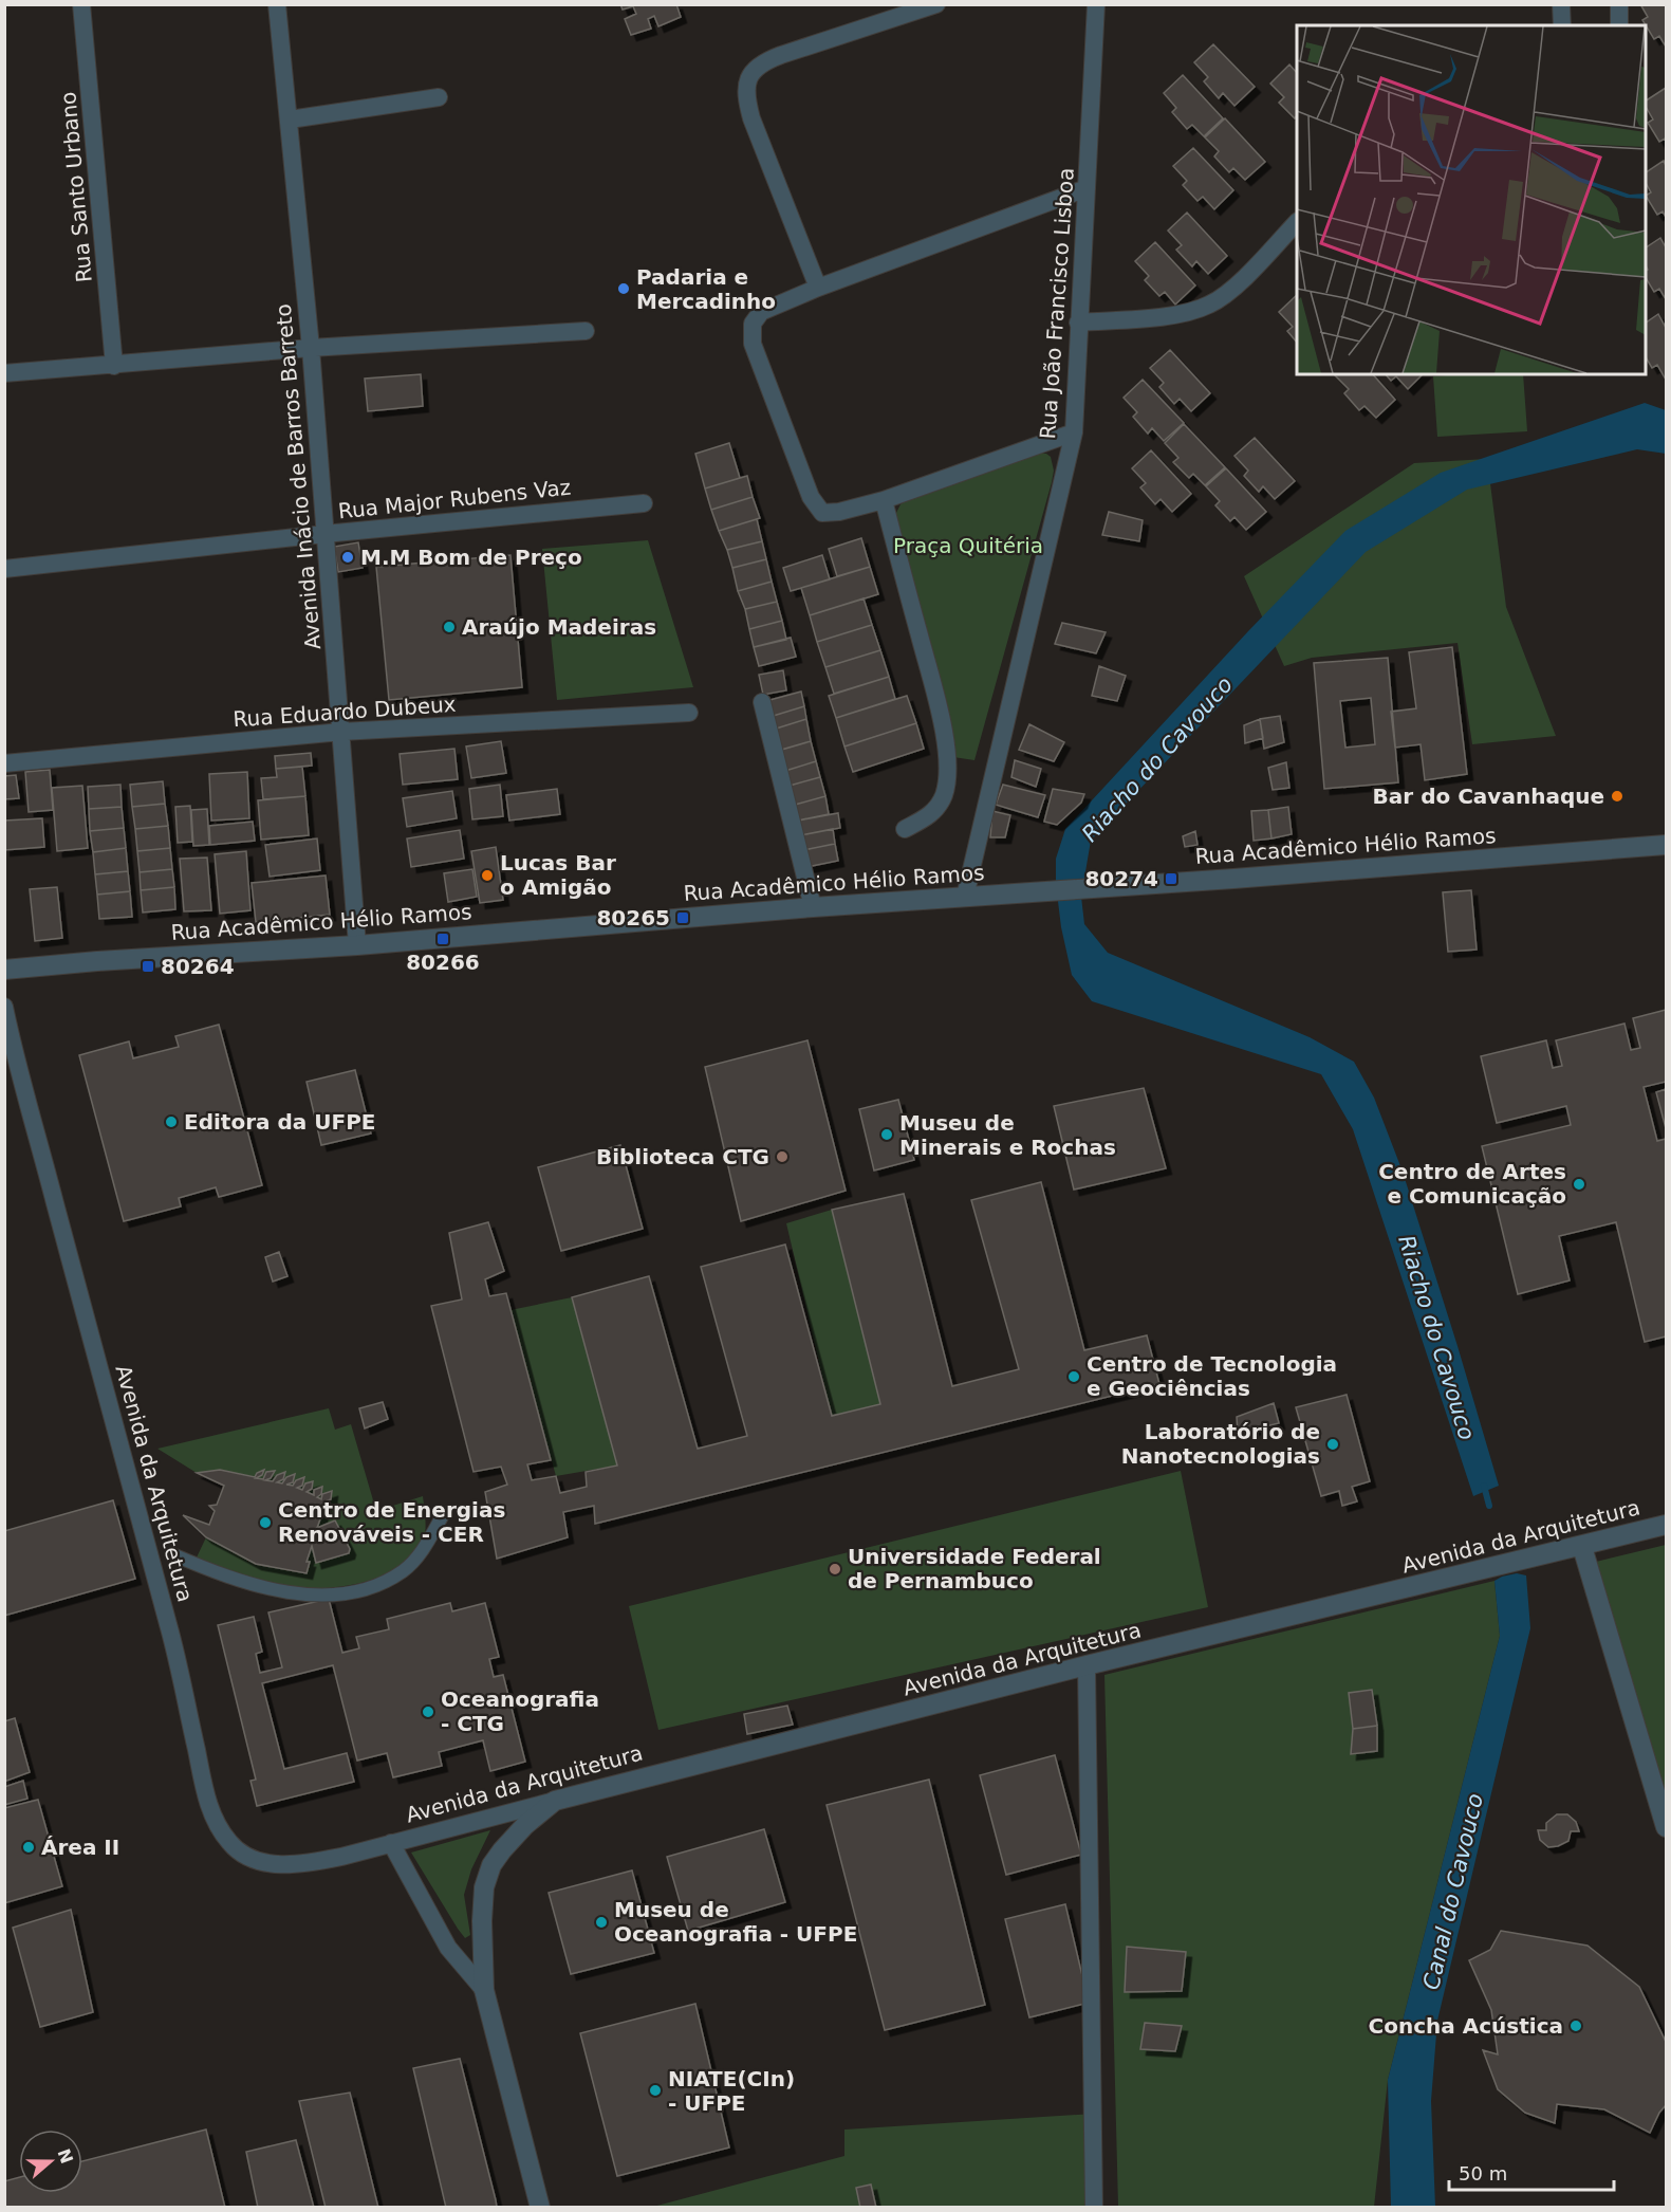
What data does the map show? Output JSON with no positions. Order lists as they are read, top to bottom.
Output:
{
  "streets": {
    "street": [
      "Rua Santo Urbano",
      "Rua João Francisco Lisboa",
      "Avenida Inácio de Barros Barreto",
      "Rua Major Rubens Vaz",
      "Rua Eduardo Dubeux",
      "Rua Acadêmico Hélio Ramos",
      "Avenida da Arquitetura"
    ]
  },
  "crossings": [
    ["Rua João Francisco Lisboa", "Rua Acadêmico Hélio Ramos"],
    ["Avenida Inácio de Barros Barreto", "Rua Major Rubens Vaz"],
    ["Avenida Inácio de Barros Barreto", "Rua Eduardo Dubeux"],
    ["Avenida Inácio de Barros Barreto", "Rua Acadêmico Hélio Ramos"]
  ],
  "water": ["Riacho do Cavouco", "Canal do Cavouco"],
  "parks": ["Praça Quitéria"],
  "places": {
    "other": [
      "Padaria e Mercadinho",
      "M.M Bom de Preço",
      "Araújo Madeiras",
      "Bar do Cavanhaque",
      "Lucas Bar o Amigão",
      "Editora da UFPE",
      "Museu de Minerais e Rochas",
      "Biblioteca CTG",
      "Centro de Artes e Comunicação",
      "Centro de Tecnologia e Geociências",
      "Laboratório de Nanotecnologias",
      "Centro de Energias Renováveis - CER",
      "Universidade Federal de Pernambuco",
      "Oceanografia - CTG",
      "Área II",
      "Museu de Oceanografia - UFPE",
      "Concha Acústica",
      "NIATE(CIn) - UFPE"
    ],
    "transit": [
      "80274",
      "80265",
      "80266",
      "80264"
    ]
  },
  "scale_bar": "50 m",
  "north": "right"
}
